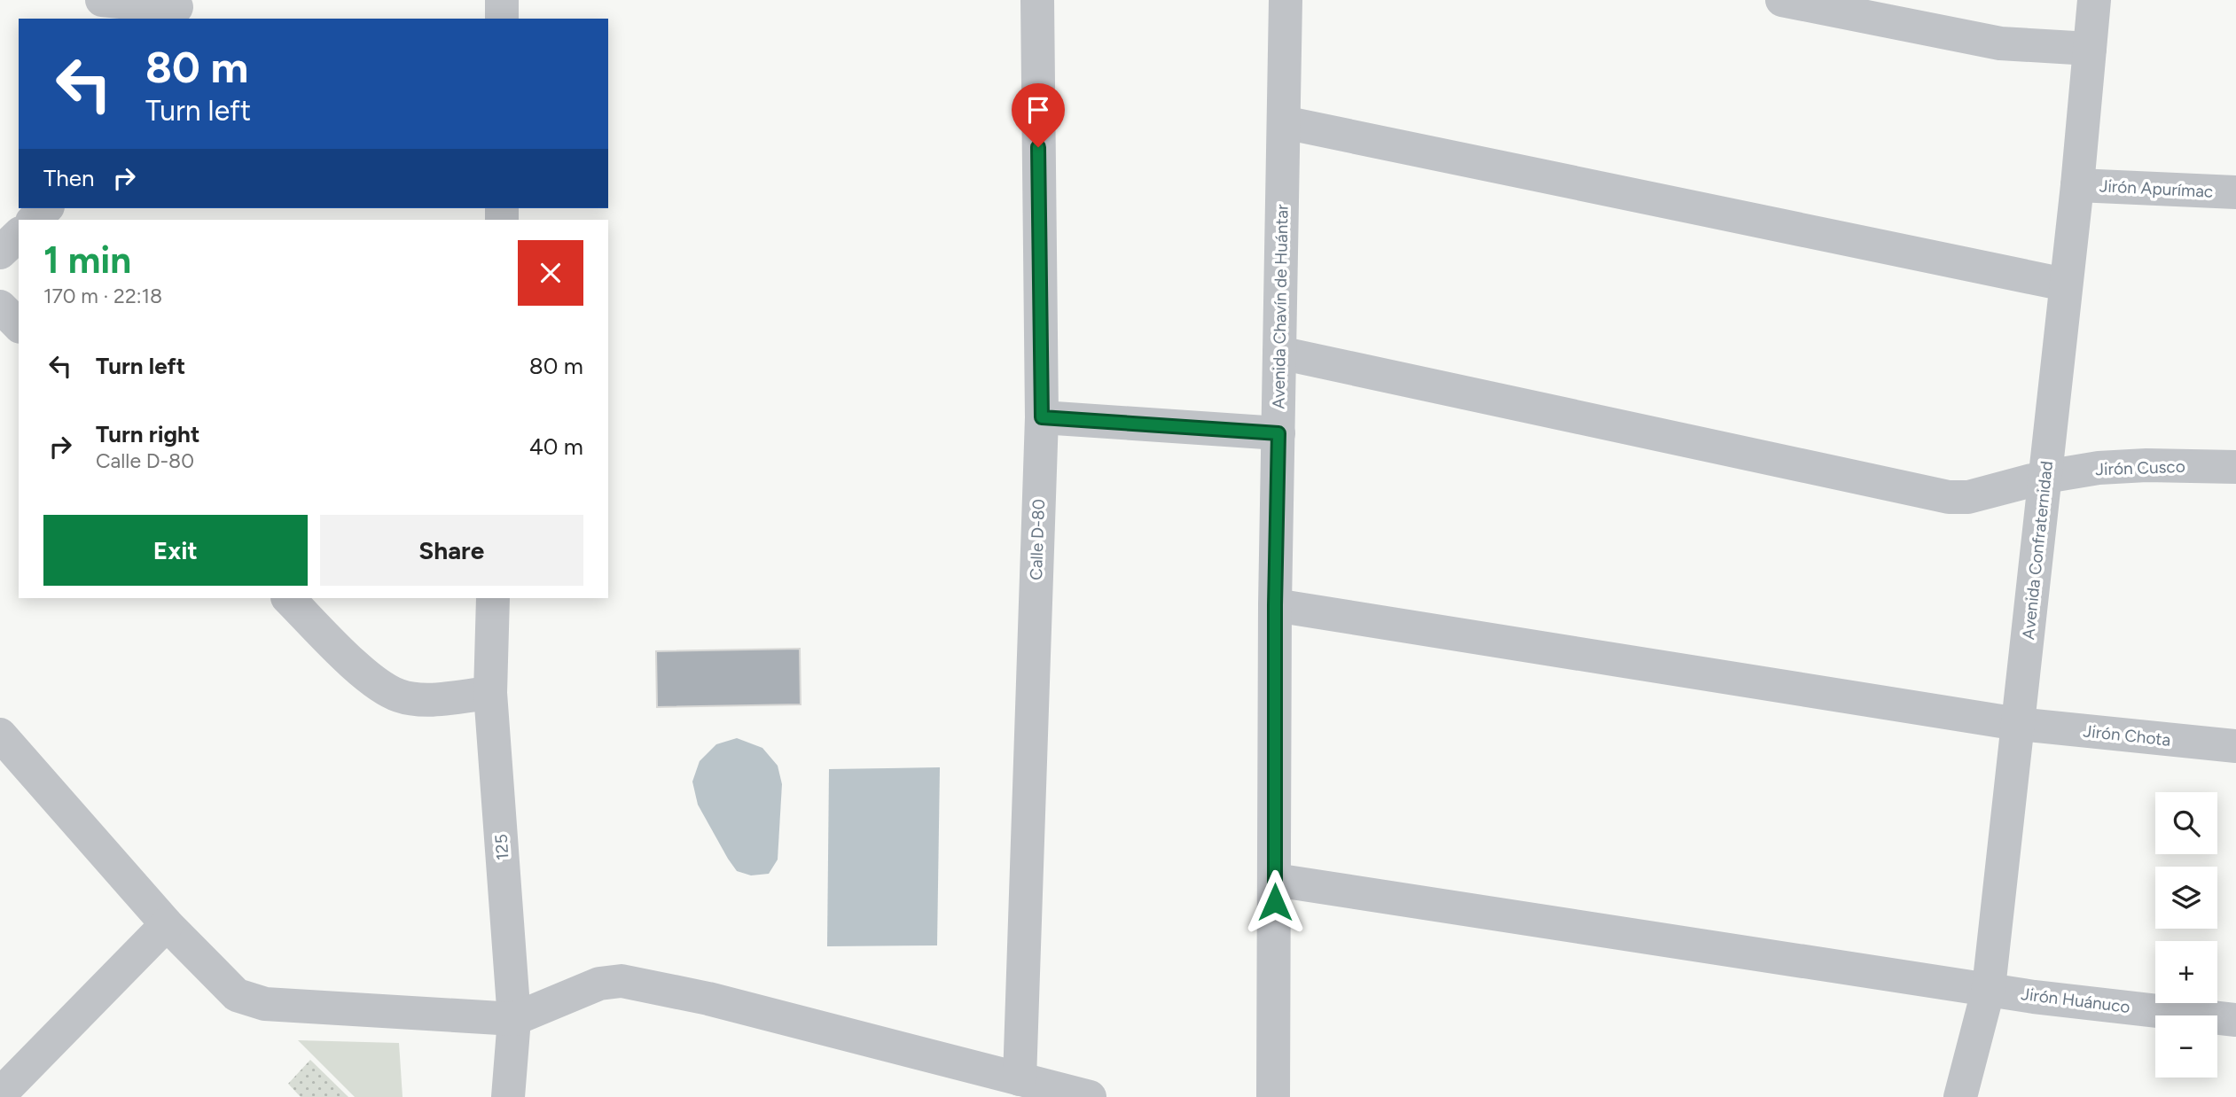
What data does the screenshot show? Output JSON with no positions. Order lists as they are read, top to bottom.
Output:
{
  "streets": {
    "street": [
      "Jirón Apurímac",
      "Avenida Chavín de Huántar",
      "Jirón Cusco",
      "Calle D-80",
      "Avenida Confraternidad",
      "Jirón Chota",
      "125",
      "Jirón Huánuco"
    ]
  },
  "crossings": [
    ["Jirón Apurímac", "Avenida Confraternidad"],
    ["Avenida Chavín de Huántar", "Jirón Cusco"],
    ["Avenida Chavín de Huántar", "Jirón Chota"],
    ["Avenida Chavín de Huántar", "Jirón Huánuco"],
    ["Jirón Cusco", "Avenida Confraternidad"],
    ["Avenida Confraternidad", "Jirón Chota"],
    ["Avenida Confraternidad", "Jirón Huánuco"]
  ],
  "page": {
    "turn": ["80 m", "Turn left"],
    "then": "Then",
    "heading": ["1 min", "170 m · 22:18"],
    "list": [
      {
        "name": "Turn left",
        "value": "80 m"
      },
      {
        "name": "Turn right",
        "note": "Calle D-80",
        "value": "40 m"
      }
    ],
    "buttons": ["Exit", "Share"],
    "map_buttons": ["+", "−"]
  }
}
